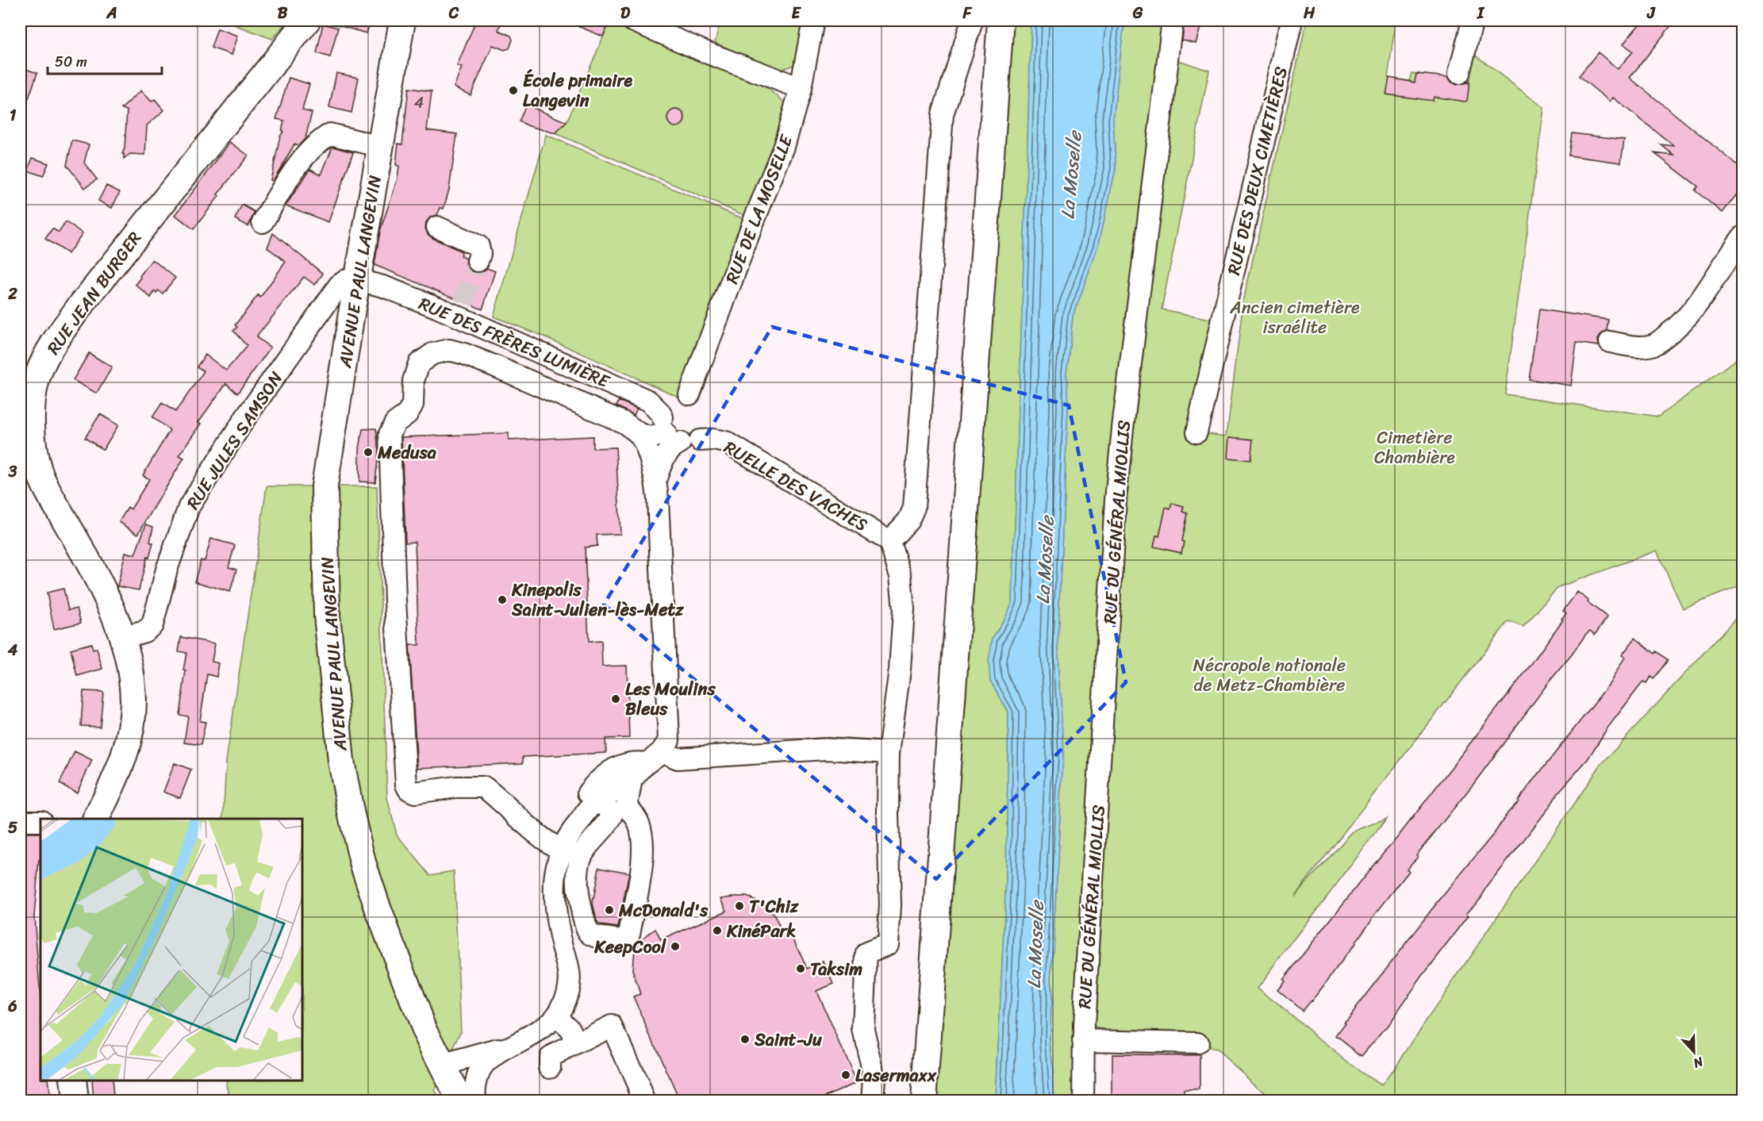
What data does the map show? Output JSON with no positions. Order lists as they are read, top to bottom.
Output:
{
  "streets": {
    "main road": ["AVENUE PAUL LANGEVIN", "RUE JEAN BURGER"],
    "street": [
      "RUE DES DEUX CIMETIÈRES",
      "RUE DE LA MOSELLE",
      "RUE DES FRÈRES LUMIÈRE",
      "RUE JULES SAMSON",
      "RUELLE DES VACHES",
      "RUE DU GÉNÉRAL MIOLLIS"
    ]
  },
  "crossings": [
    ["AVENUE PAUL LANGEVIN", "RUE DES FRÈRES LUMIÈRE"],
    ["AVENUE PAUL LANGEVIN", "RUE JULES SAMSON"],
    ["RUE JEAN BURGER", "RUE JULES SAMSON"],
    ["RUE DES FRÈRES LUMIÈRE", "RUE JULES SAMSON"],
    ["RUE DES FRÈRES LUMIÈRE", "RUELLE DES VACHES"]
  ],
  "water": ["La Moselle"],
  "parks": ["Ancien cimetière israélite", "Cimetière Chambière", "Nécropole nationale de Metz-Chambière"],
  "places": [
    "École primaire Langevin",
    "Medusa",
    "Kinepolis Saint-Julien-lès-Metz",
    "Les Moulins Bleus",
    "T'Chiz",
    "McDonald's",
    "KinéPark",
    "KeepCool",
    "Taksim",
    "Saint-Ju",
    "Lasermaxx"
  ],
  "house_numbers": ["4"],
  "scale_bar": "50 m",
  "north": "bottom",
  "grid": {
    "columns": [
      "A",
      "B",
      "C",
      "D",
      "E",
      "F",
      "G",
      "H",
      "I",
      "J"
    ],
    "rows": [
      "1",
      "2",
      "3",
      "4",
      "5",
      "6"
    ]
  }
}
